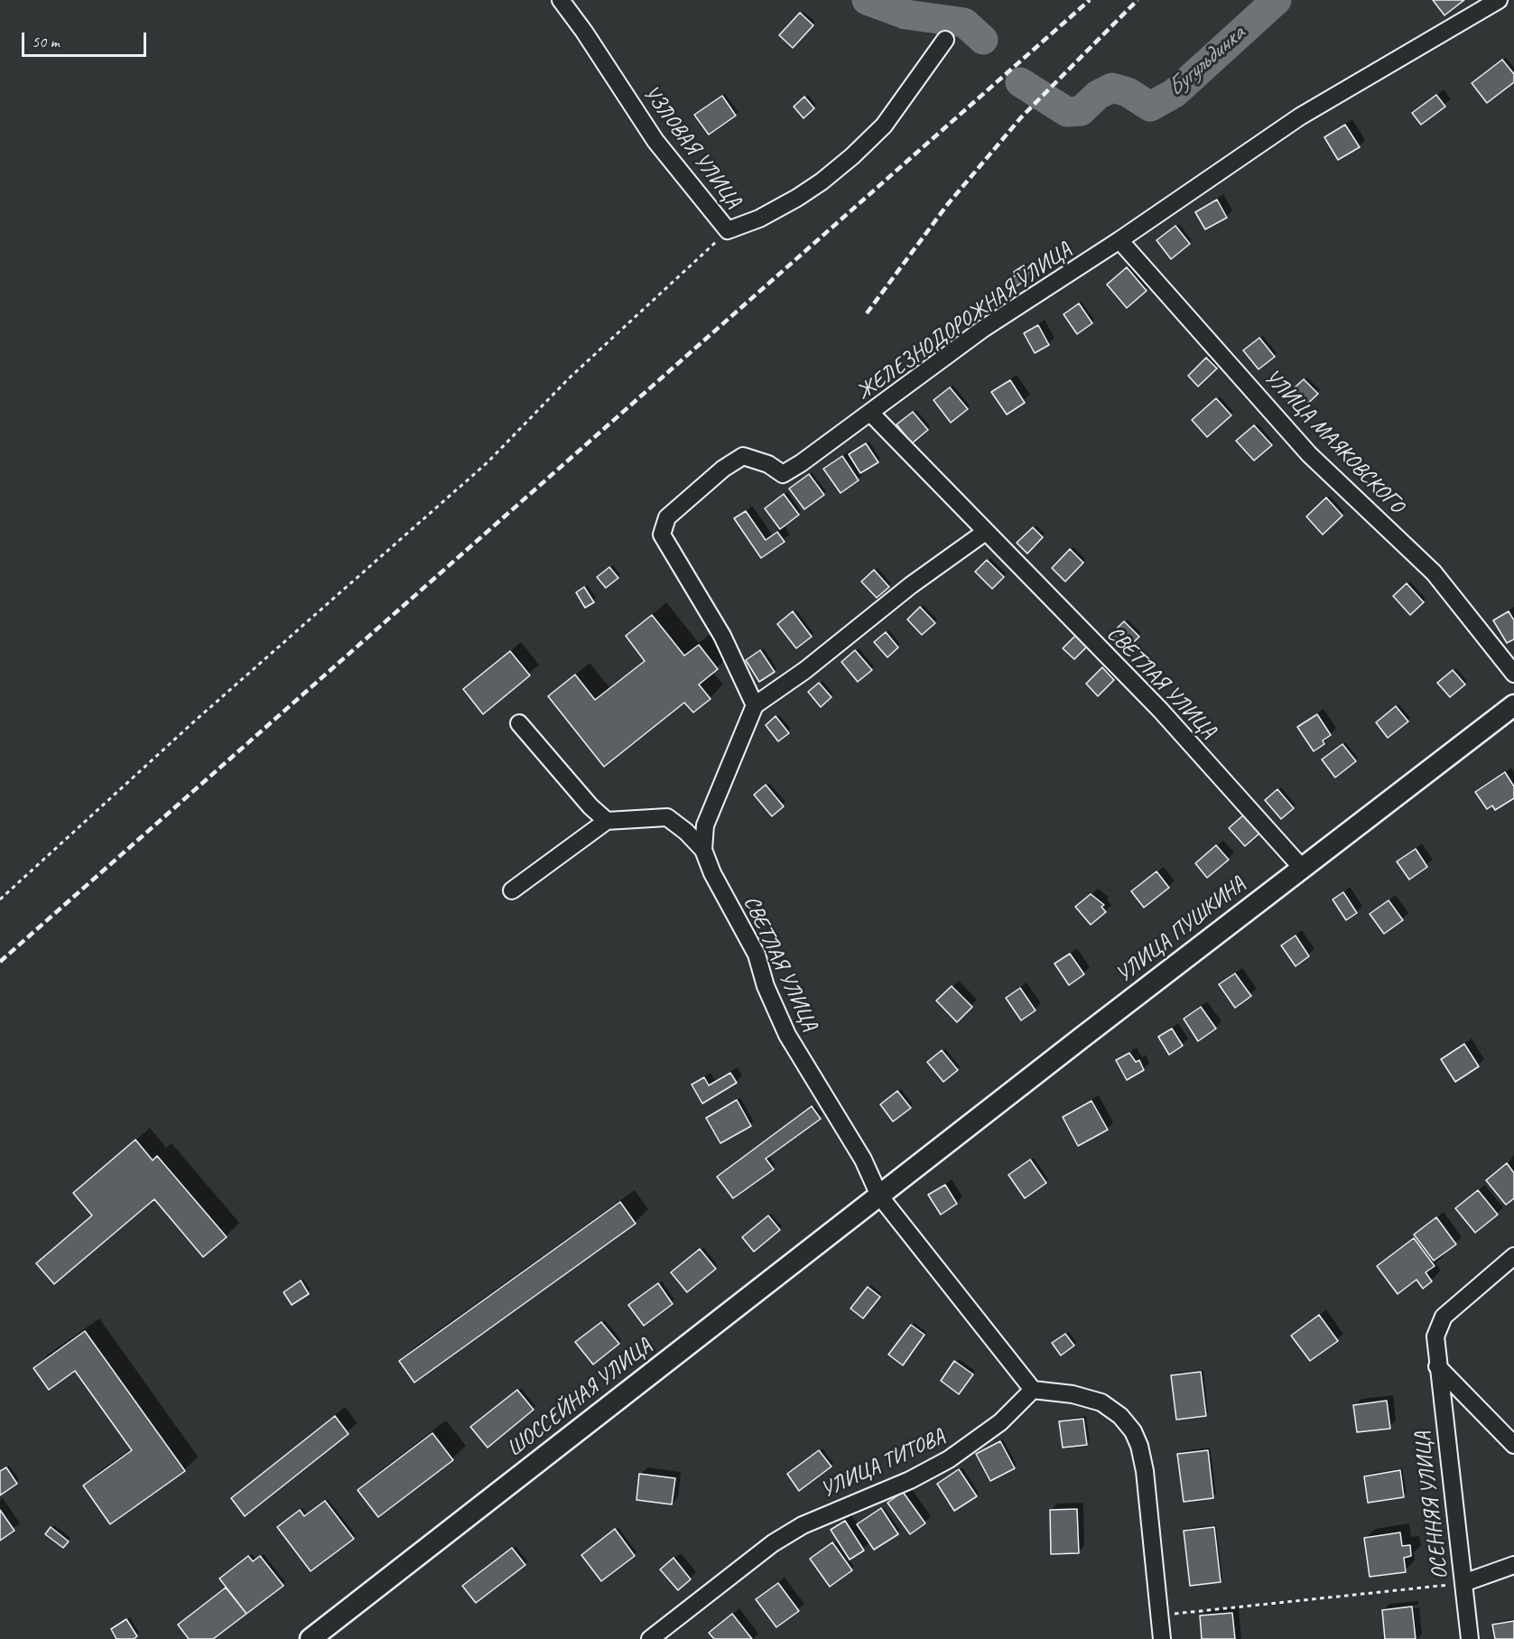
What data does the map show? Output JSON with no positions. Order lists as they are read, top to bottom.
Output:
{
  "streets": {
    "main road": ["УЛИЦА ПУШКИНА", "ШОССЕЙНАЯ УЛИЦА"],
    "street": [
      "УЗЛОВАЯ УЛИЦА",
      "ЖЕЛЕЗНОДОРОЖНАЯ УЛИЦА",
      "УЛИЦА МАЯКОВСКОГО",
      "СВЕТЛАЯ УЛИЦА",
      "УЛИЦА ТИТОВА",
      "ОСЕННЯЯ УЛИЦА"
    ]
  },
  "crossings": [
    ["ЖЕЛЕЗНОДОРОЖНАЯ УЛИЦА", "УЛИЦА МАЯКОВСКОГО"],
    ["ЖЕЛЕЗНОДОРОЖНАЯ УЛИЦА", "СВЕТЛАЯ УЛИЦА"],
    ["СВЕТЛАЯ УЛИЦА", "УЛИЦА ПУШКИНА"],
    ["СВЕТЛАЯ УЛИЦА", "ШОССЕЙНАЯ УЛИЦА"],
    ["УЛИЦА ПУШКИНА", "ШОССЕЙНАЯ УЛИЦА"]
  ],
  "water": ["Бугульдинка"],
  "scale_bar": "50 m"
}
